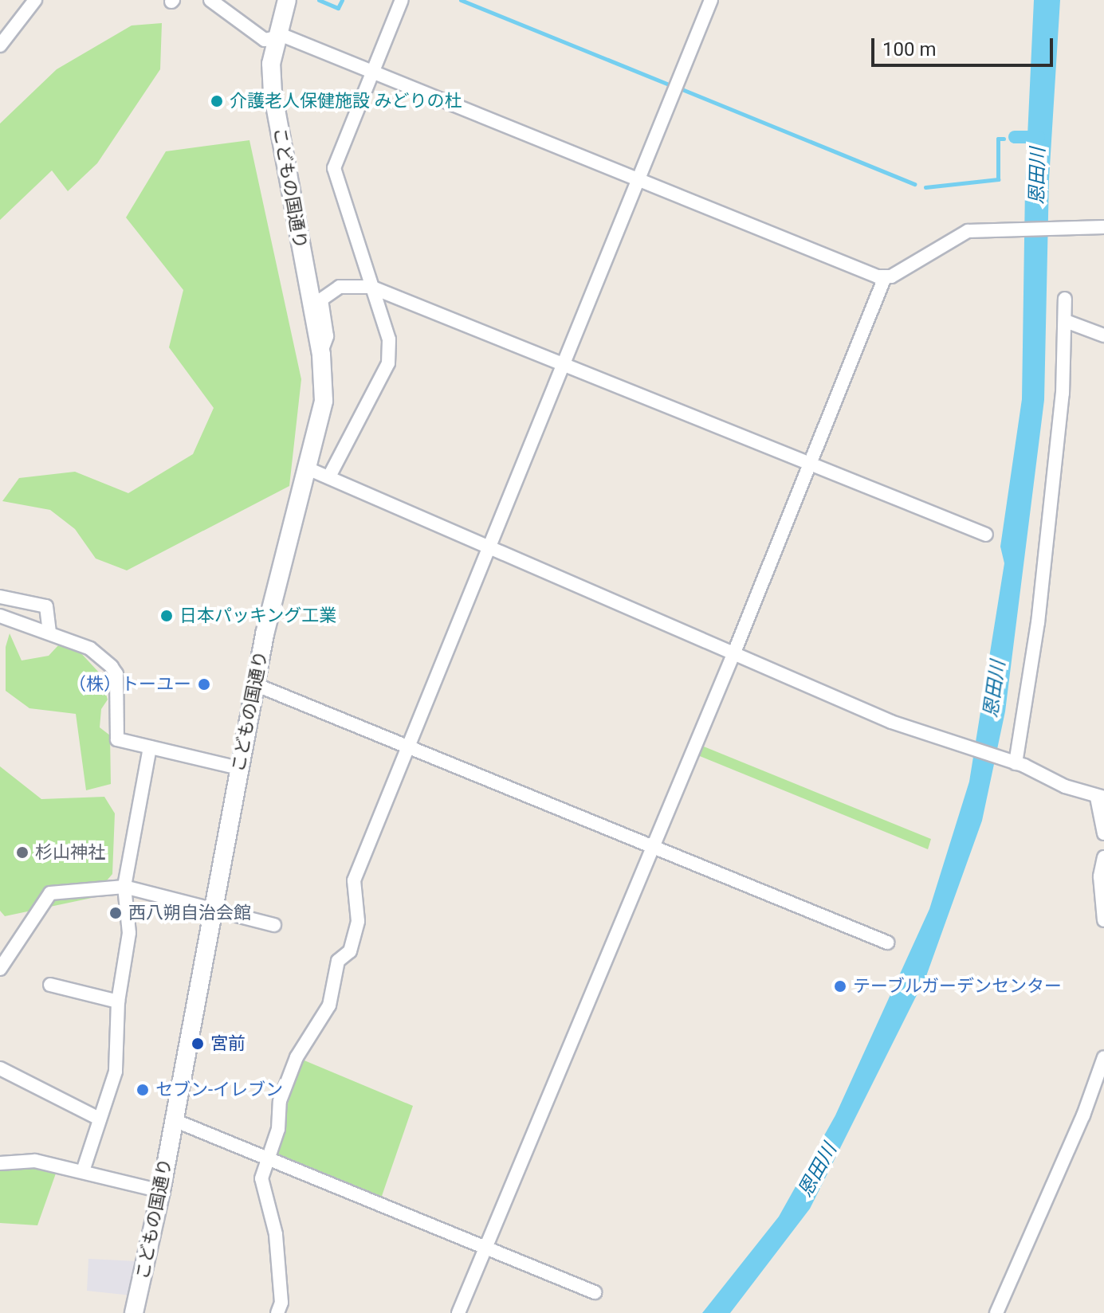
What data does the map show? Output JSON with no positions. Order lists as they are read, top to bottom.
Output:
{
  "streets": {
    "main road": ["こどもの国通り"]
  },
  "water": ["恩田川"],
  "places": [
    "介護老人保健施設 みどりの杜",
    "日本パッキング工業",
    "（株）トーユー",
    "杉山神社",
    "西八朔自治会館",
    "テーブルガーデンセンター",
    "宮前",
    "セブン-イレブン"
  ],
  "scale_bar": "100 m"
}
